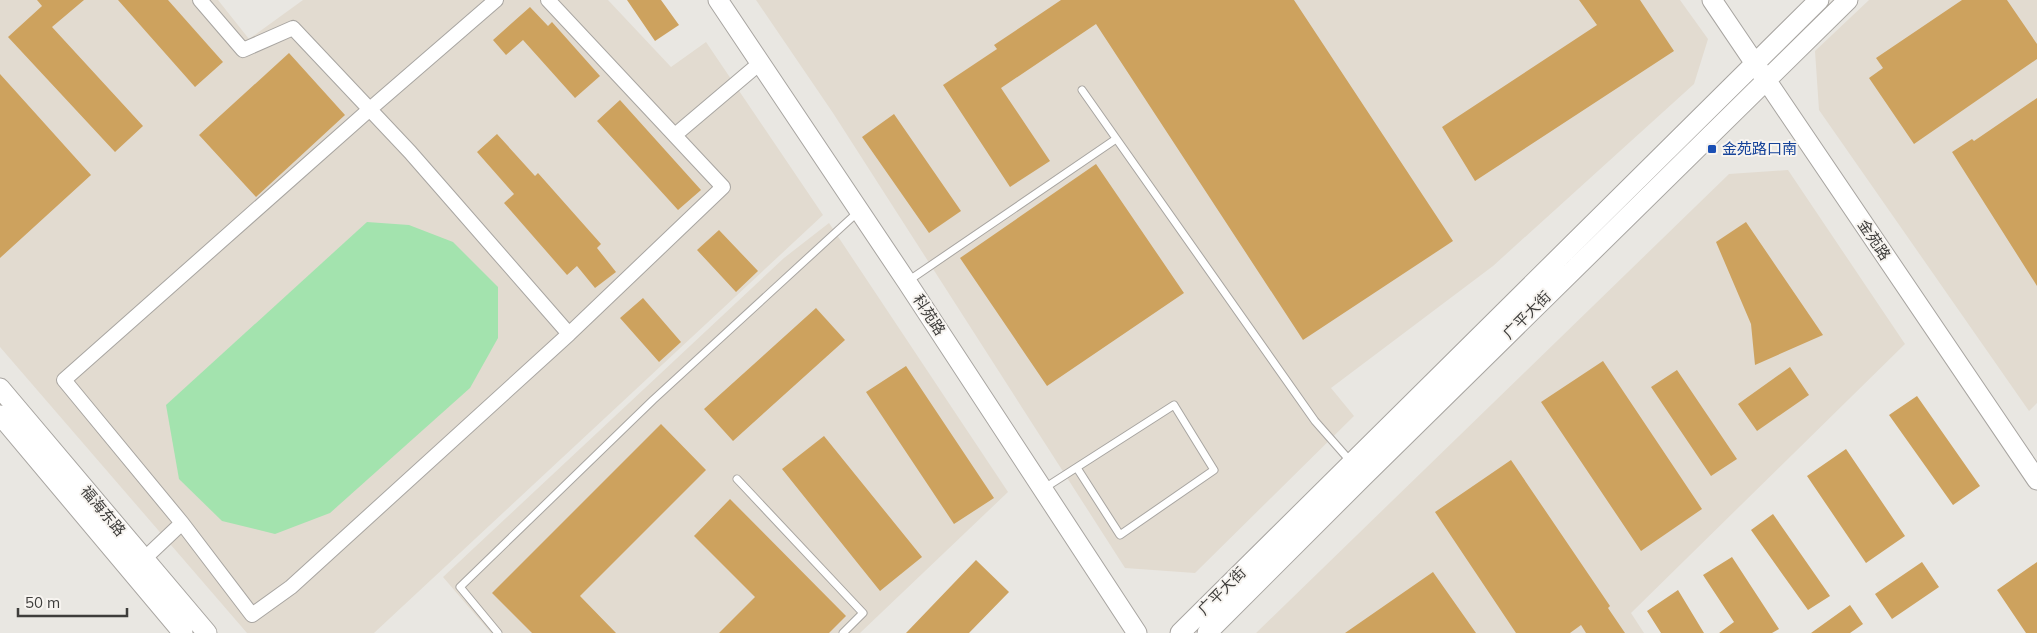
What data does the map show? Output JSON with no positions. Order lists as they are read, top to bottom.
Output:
{
  "streets": {
    "street": [
      "金苑路",
      "科苑路",
      "广平大街",
      "福海东路"
    ]
  },
  "crossings": [
    ["金苑路", "广平大街"]
  ],
  "places": {
    "transit": ["金苑路口南"]
  },
  "scale_bar": "50 m"
}
